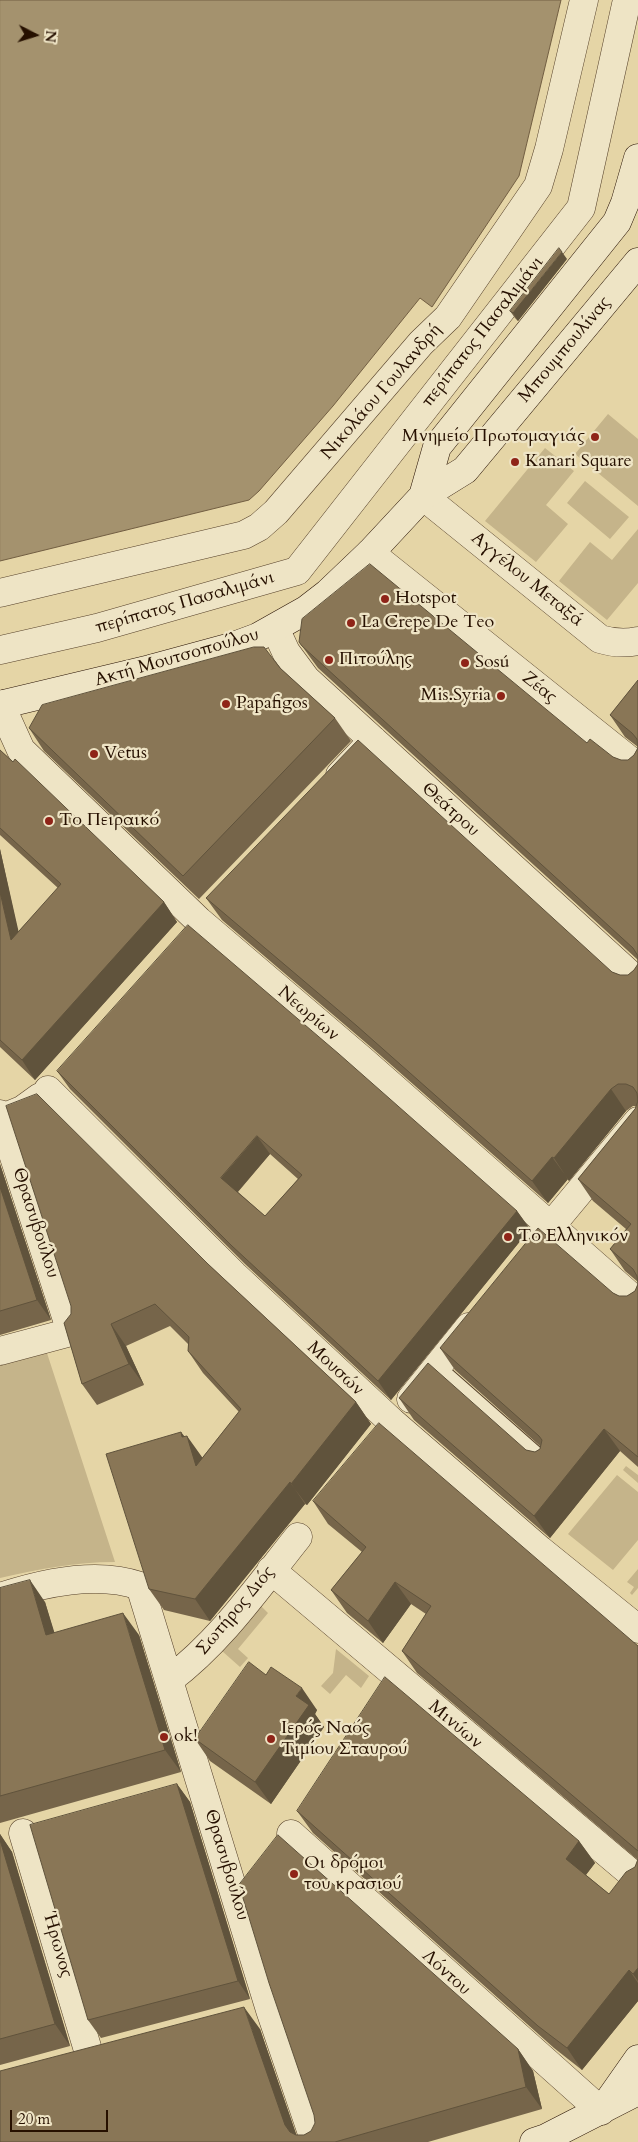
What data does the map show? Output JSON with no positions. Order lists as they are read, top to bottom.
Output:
{
  "streets": {
    "street": [
      "περίπατος Πασαλιμάνι",
      "Μπουμπουλίνας",
      "Νικολάου Γουλανδρή",
      "Αγγέλου Μεταξά",
      "Ακτή Μουτσοπούλου",
      "Ζέας",
      "Θεάτρου",
      "Νεωρίων",
      "Θρασυβούλου",
      "Μουσών",
      "Σωτήρος Διός",
      "Μινύων",
      "Ήρωνος",
      "Λόντου"
    ]
  },
  "crossings": [
    ["Μπουμπουλίνας", "Αγγέλου Μεταξά"],
    ["Μπουμπουλίνας", "Ακτή Μουτσοπούλου"],
    ["Αγγέλου Μεταξά", "Ακτή Μουτσοπούλου"],
    ["Ακτή Μουτσοπούλου", "Ζέας"],
    ["Ακτή Μουτσοπούλου", "Θεάτρου"],
    ["Ακτή Μουτσοπούλου", "Νεωρίων"],
    ["Θρασυβούλου", "Σωτήρος Διός"],
    ["Σωτήρος Διός", "Μινύων"]
  ],
  "places": [
    "Μνημείο Πρωτομαγιάς",
    "Kanari Square",
    "Hotspot",
    "La Crepe De Teo",
    "Πιτούλης",
    "Sosú",
    "Mis.Syria",
    "Papafigos",
    "Vetus",
    "Το Πειραικό",
    "Το Ελληνικόν",
    "ok!",
    "Ιερός Ναός Τιμίου Σταυρού",
    "Οι δρόμοι του κρασιού"
  ],
  "scale_bar": "20 m",
  "north": "right"
}
